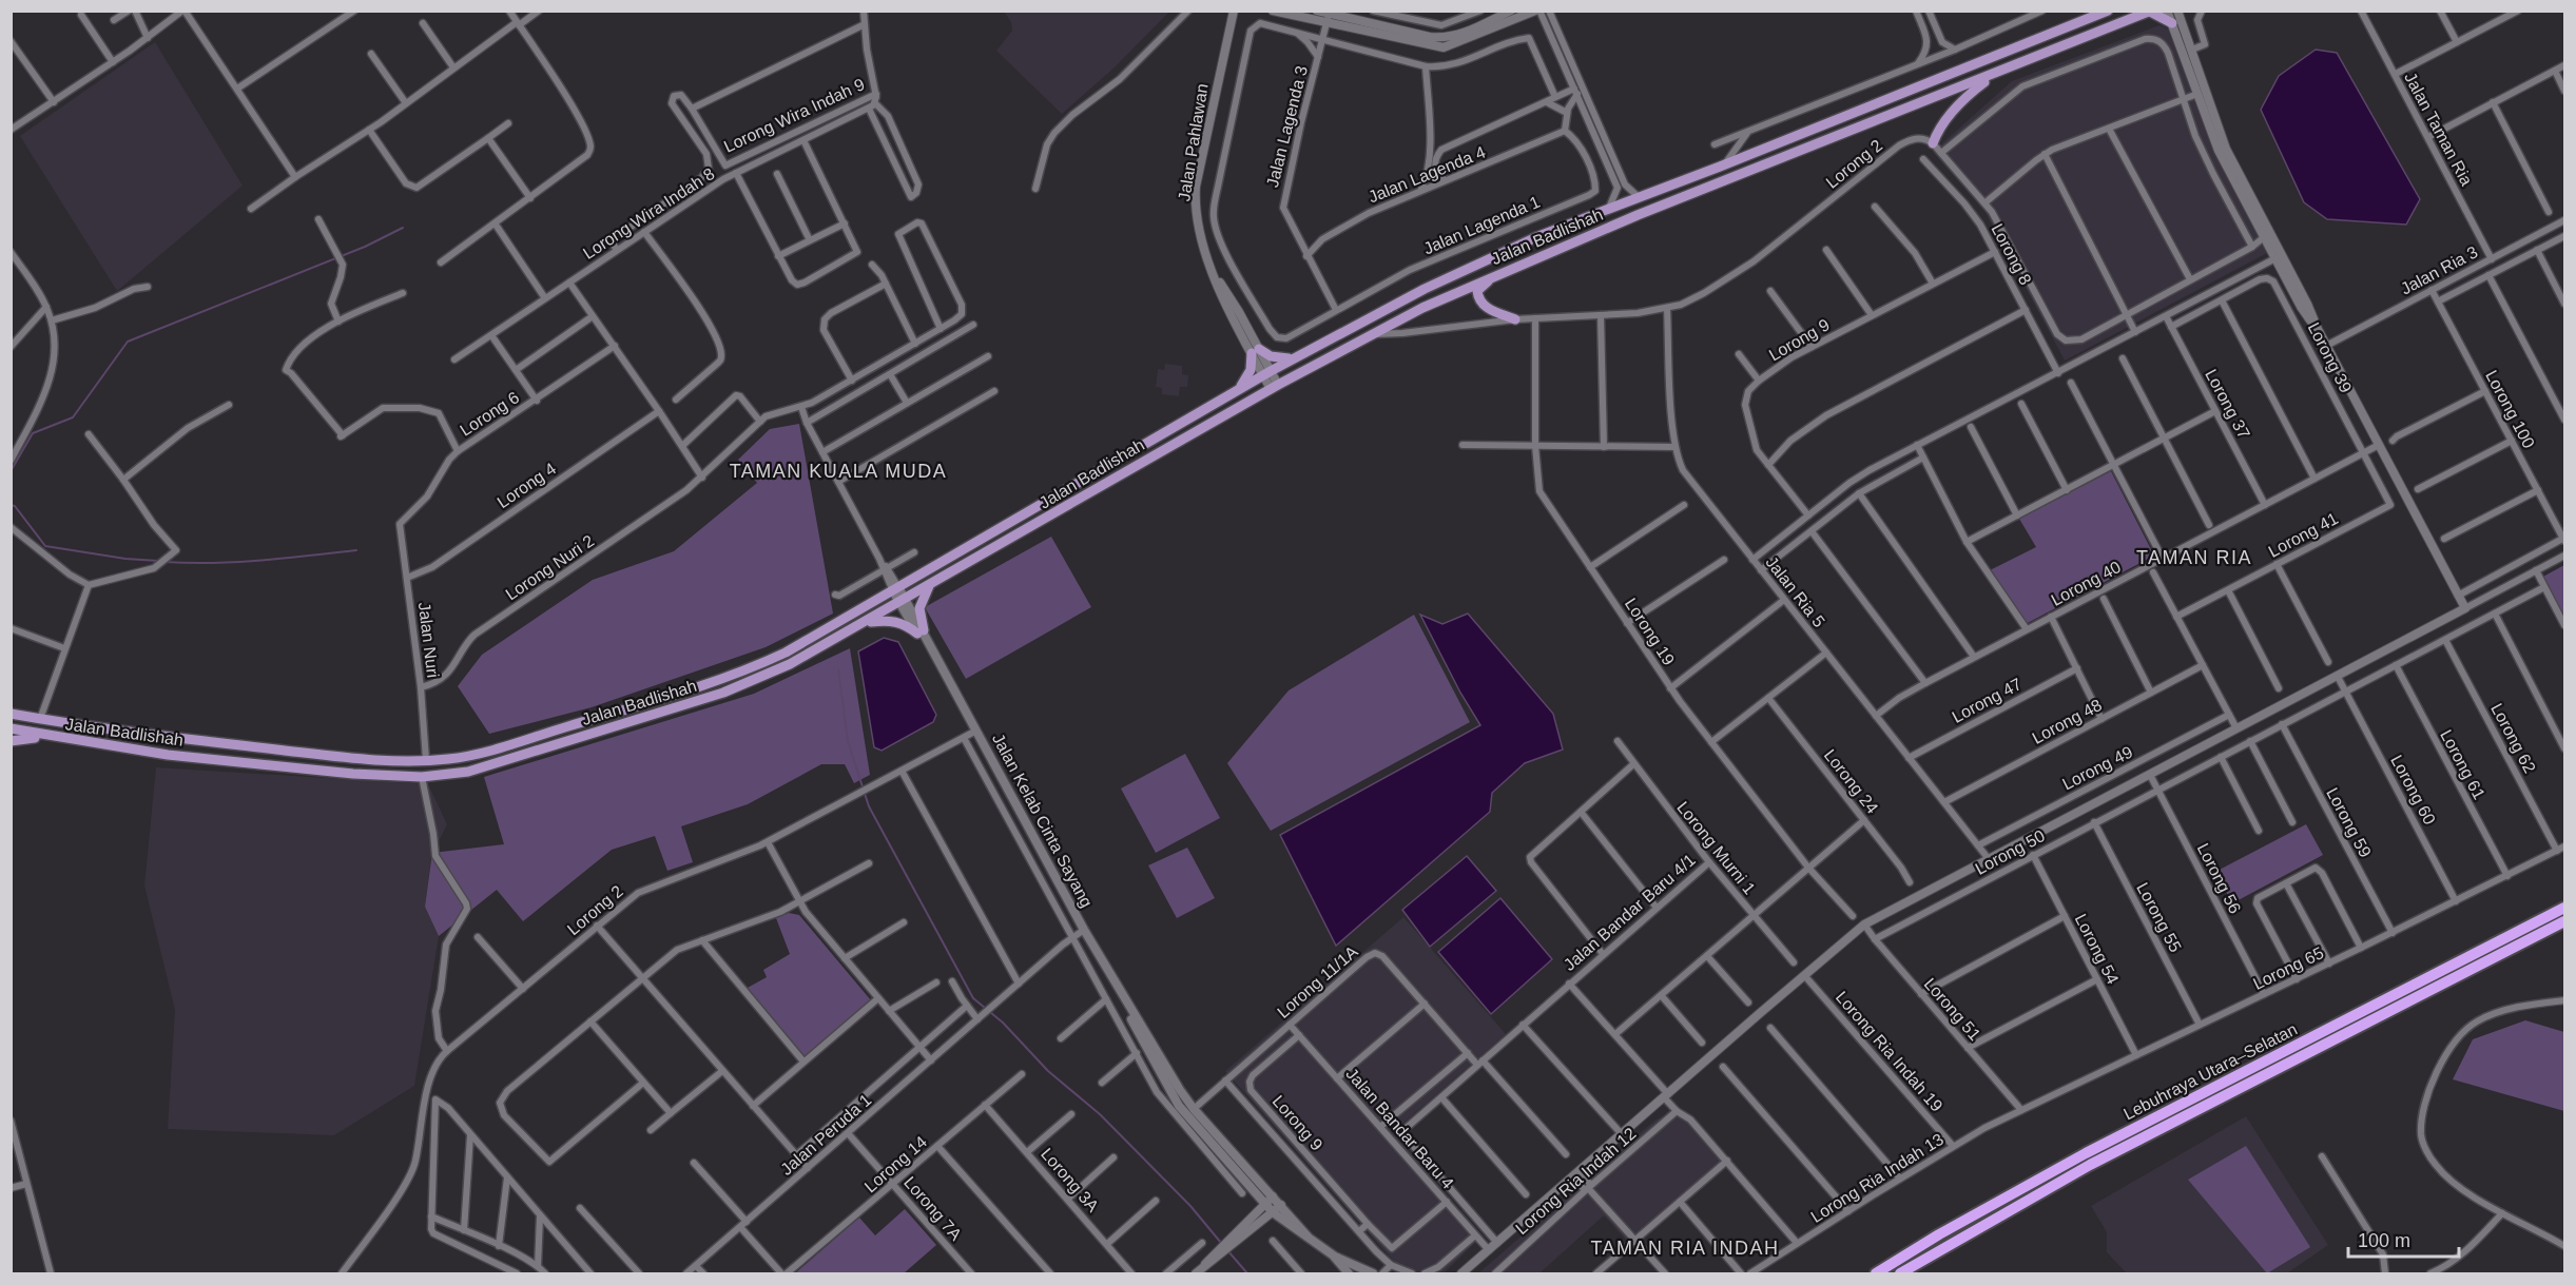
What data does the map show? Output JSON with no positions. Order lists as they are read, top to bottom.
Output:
{
  "streets": {
    "highway": ["Lebuhraya Utara–Selatan"],
    "main road": ["Jalan Badlishah", "Jalan Kelab Cinta Sayang"],
    "street": [
      "Lorong Wira Indah 9",
      "Jalan Lagenda 3",
      "Jalan Taman Ria",
      "Jalan Pahlawan",
      "Lorong 2",
      "Jalan Lagenda 4",
      "Lorong Wira Indah 8",
      "Jalan Lagenda 1",
      "Lorong 8",
      "Jalan Ria 3",
      "Lorong 9",
      "Lorong 39",
      "Lorong 37",
      "Lorong 100",
      "Lorong 6",
      "Lorong 4",
      "Lorong 41",
      "Lorong Nuri 2",
      "Lorong 40",
      "Jalan Ria 5",
      "Lorong 19",
      "Jalan Nuri",
      "Lorong 47",
      "Lorong 48",
      "Lorong 62",
      "Lorong 61",
      "Lorong 49",
      "Lorong 24",
      "Lorong 60",
      "Lorong 59",
      "Lorong Murni 1",
      "Lorong 50",
      "Lorong 56",
      "Jalan Bandar Baru 4/1",
      "Lorong 55",
      "Lorong 54",
      "Lorong 65",
      "Lorong 11/1A",
      "Lorong 51",
      "Lorong Ria Indah 19",
      "Jalan Bandar Baru 4",
      "Jalan Peruda 1",
      "Lorong 14",
      "Lorong Ria Indah 13",
      "Lorong 3A",
      "Lorong Ria Indah 12",
      "Lorong 7A"
    ]
  },
  "crossings": [
    ["Lorong Wira Indah 9", "Lorong Wira Indah 8"],
    ["Jalan Lagenda 3", "Jalan Lagenda 4"],
    ["Jalan Lagenda 3", "Jalan Lagenda 1"],
    ["Jalan Taman Ria", "Jalan Ria 3"],
    ["Jalan Pahlawan", "Jalan Badlishah"],
    ["Lorong 2", "Jalan Badlishah"],
    ["Lorong 2", "Jalan Ria 5"],
    ["Lorong 2", "Lorong 19"],
    ["Lorong 2", "Jalan Kelab Cinta Sayang"],
    ["Jalan Lagenda 4", "Jalan Lagenda 1"],
    ["Jalan Badlishah", "Jalan Nuri"],
    ["Jalan Badlishah", "Jalan Kelab Cinta Sayang"],
    ["Lorong 8", "Lorong 9"],
    ["Jalan Ria 3", "Lorong 100"],
    ["Lorong 9", "Jalan Bandar Baru 4"],
    ["Lorong 39", "Lorong 41"],
    ["Lorong 39", "Lorong 40"],
    ["Lorong 37", "Lorong 40"],
    ["Lorong 6", "Jalan Nuri"],
    ["Lorong 4", "Jalan Nuri"],
    ["Lorong 41", "Lorong 40"],
    ["Lorong Nuri 2", "Jalan Nuri"],
    ["Lorong 40", "Jalan Ria 5"],
    ["Jalan Ria 5", "Lorong 47"],
    ["Jalan Ria 5", "Lorong 48"],
    ["Jalan Ria 5", "Lorong 49"],
    ["Lorong 62", "Lorong 50"],
    ["Lorong 62", "Lorong 65"],
    ["Lorong 61", "Lorong 50"],
    ["Lorong 61", "Lorong 65"],
    ["Lorong 60", "Lorong 50"],
    ["Lorong 60", "Lorong 65"],
    ["Jalan Kelab Cinta Sayang", "Lorong 11/1A"],
    ["Jalan Kelab Cinta Sayang", "Jalan Peruda 1"],
    ["Lorong 59", "Lorong 50"],
    ["Lorong 59", "Lorong 65"],
    ["Lorong Murni 1", "Jalan Bandar Baru 4/1"],
    ["Lorong 50", "Lorong 56"],
    ["Lorong 50", "Lorong 55"],
    ["Lorong 50", "Lorong 54"],
    ["Lorong 50", "Lorong 51"],
    ["Lorong 56", "Lorong 65"],
    ["Jalan Bandar Baru 4/1", "Lorong 11/1A"],
    ["Jalan Bandar Baru 4/1", "Jalan Bandar Baru 4"],
    ["Lorong 55", "Lorong 65"],
    ["Lorong 54", "Lorong 65"],
    ["Lorong 65", "Lorong 51"],
    ["Lorong 65", "Lorong Ria Indah 13"],
    ["Lorong 11/1A", "Jalan Bandar Baru 4"],
    ["Lorong 51", "Lorong Ria Indah 13"],
    ["Lorong Ria Indah 19", "Lorong Ria Indah 13"],
    ["Jalan Peruda 1", "Lorong 7A"],
    ["Lorong 14", "Lorong 3A"],
    ["Lorong 14", "Lorong 7A"]
  ],
  "districts": ["TAMAN KUALA MUDA", "TAMAN RIA", "TAMAN RIA INDAH"],
  "scale_bar": "100 m"
}
